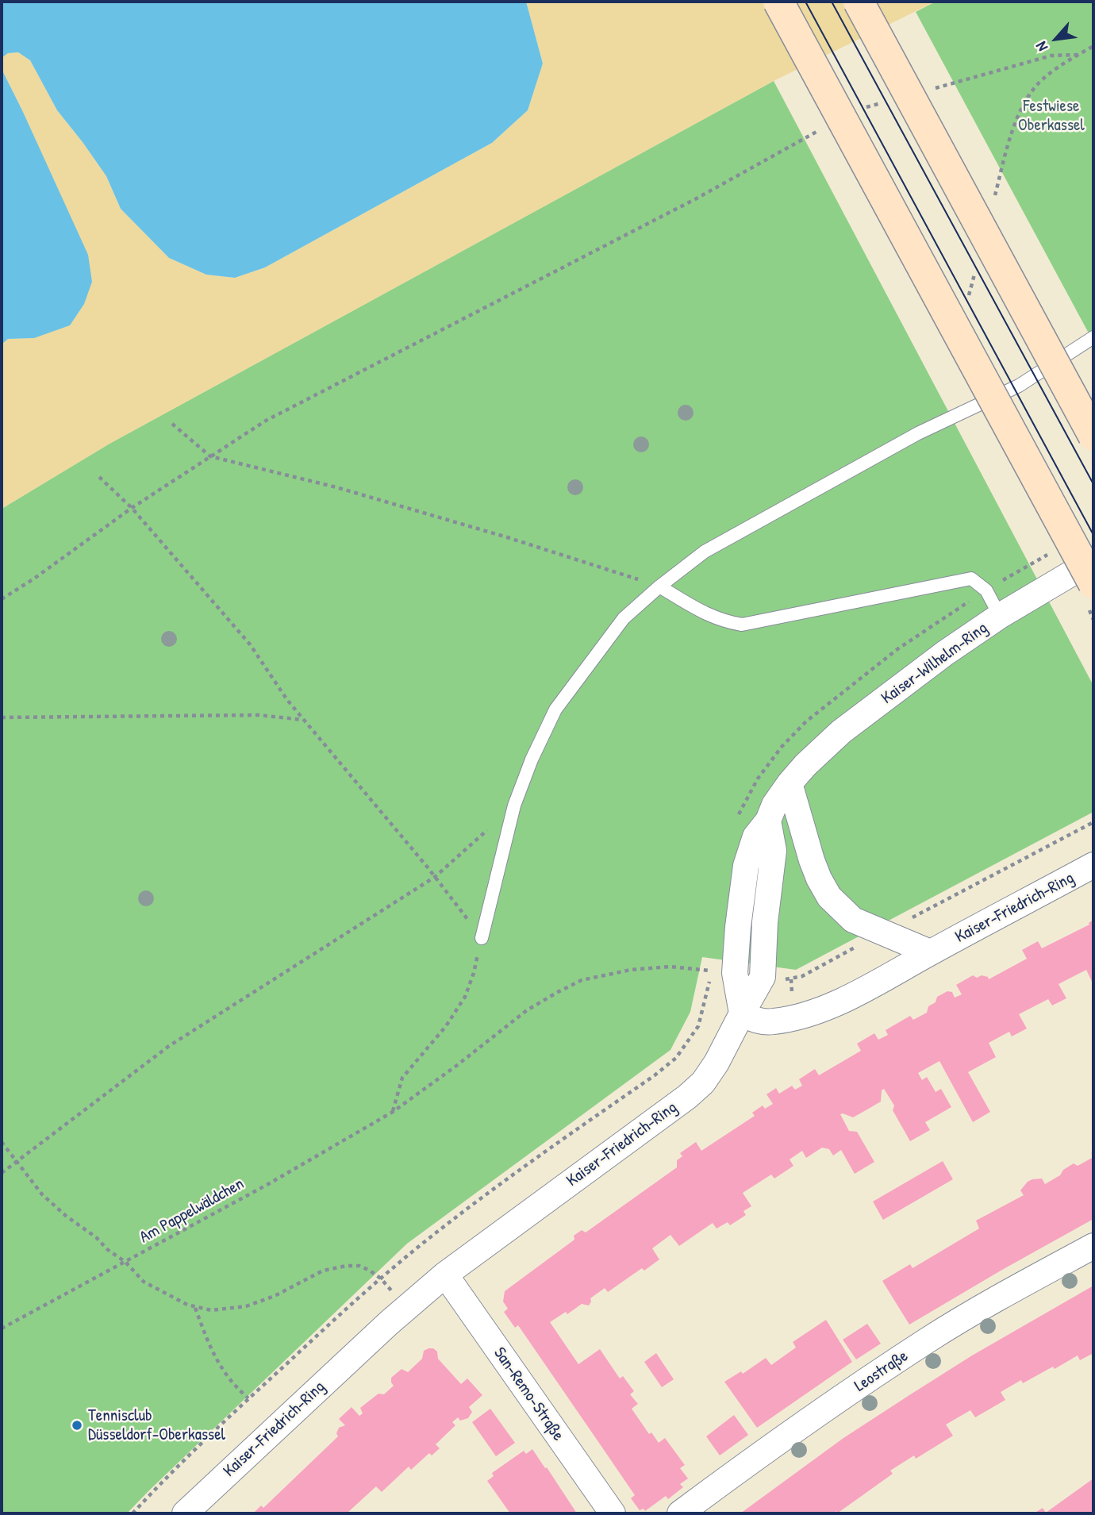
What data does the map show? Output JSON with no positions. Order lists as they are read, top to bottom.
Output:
{
  "streets": {
    "street": [
      "Kaiser-Wilhelm-Ring",
      "Kaiser-Friedrich-Ring",
      "Leostraße",
      "San-Remo-Straße"
    ],
    "path": ["Am Pappelwäldchen"]
  },
  "crossings": [
    ["Kaiser-Wilhelm-Ring", "Kaiser-Friedrich-Ring"],
    ["Kaiser-Friedrich-Ring", "San-Remo-Straße"]
  ],
  "parks": ["Festwiese Oberkassel"],
  "places": ["Tennisclub Düsseldorf-Oberkassel"],
  "north": "bottom left"
}
